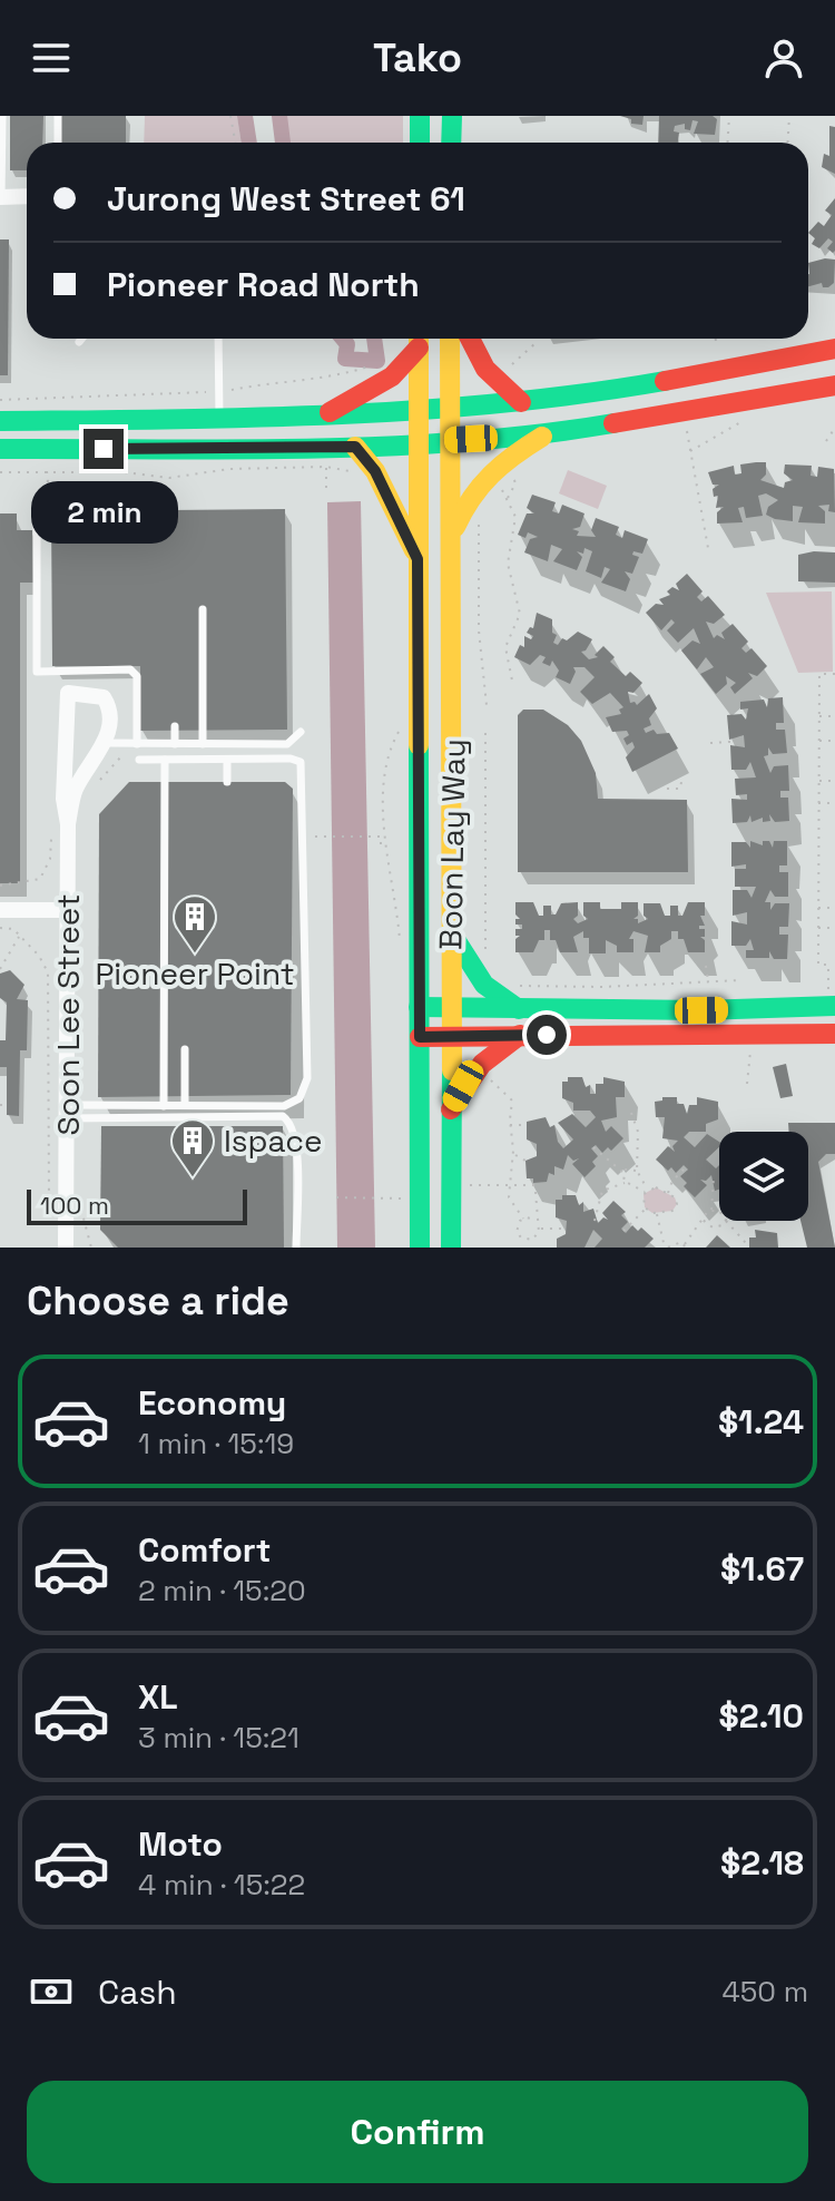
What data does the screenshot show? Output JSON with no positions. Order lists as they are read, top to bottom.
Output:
{
  "streets": {
    "main road": ["Boon Lay Way"],
    "street": ["Soon Lee Street"]
  },
  "places": {
    "building": ["Pioneer Point", "Ispace"]
  },
  "scale_bar": "100 m",
  "page": {
    "header": "Tako",
    "banner": ["Jurong West Street 61", "Pioneer Road North"],
    "bubble": "2 min",
    "scale": "100 m",
    "heading": "Choose a ride",
    "list": [
      {
        "name": "Economy",
        "note": "1 min · 15:19",
        "value": "$1.24"
      },
      {
        "name": "Comfort",
        "note": "2 min · 15:20",
        "value": "$1.67"
      },
      {
        "name": "XL",
        "note": "3 min · 15:21",
        "value": "$2.10"
      },
      {
        "name": "Moto",
        "note": "4 min · 15:22",
        "value": "$2.18"
      }
    ],
    "pay": ["Cash", "450 m"],
    "buttons": "Confirm"
  }
}
